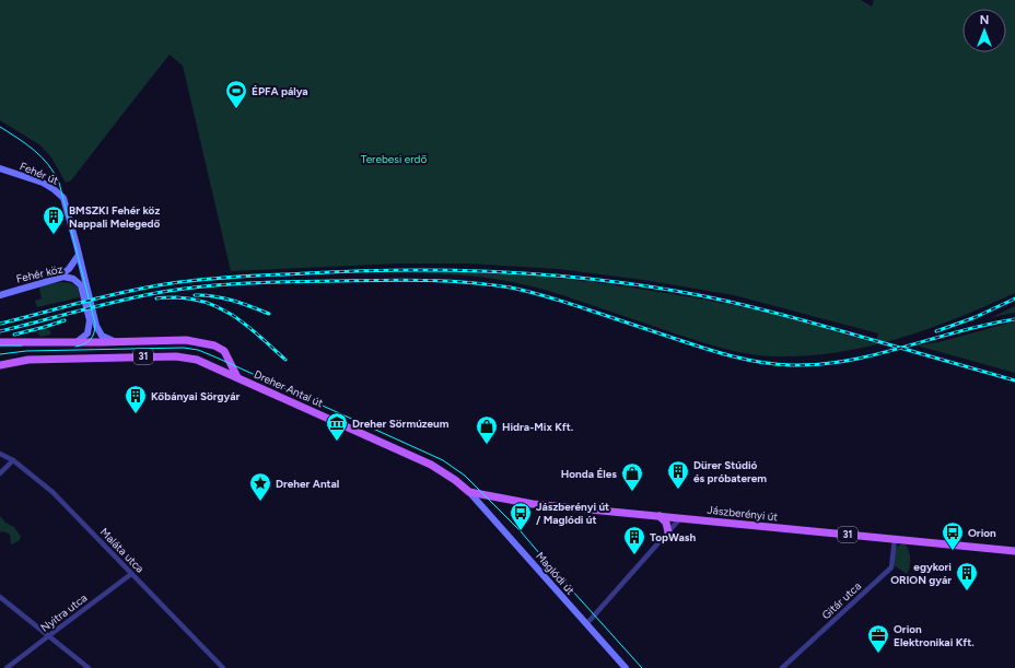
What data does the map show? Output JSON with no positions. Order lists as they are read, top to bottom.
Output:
{
  "streets": {
    "main road": [
      "Fehér út",
      "Fehér köz",
      "31",
      "Dreher Antal út",
      "Jászberényi út",
      "Maglódi út"
    ],
    "street": ["Maláta utca", "Gitár utca", "Nyitra utca"]
  },
  "crossings": [
    ["Fehér út", "31"],
    ["Fehér köz", "31"],
    ["31", "Dreher Antal út"],
    ["Dreher Antal út", "Jászberényi út"],
    ["Dreher Antal út", "Maglódi út"],
    ["Jászberényi út", "Maglódi út"],
    ["Jászberényi út", "Gitár utca"],
    ["Maláta utca", "Nyitra utca"]
  ],
  "parks": ["Terebesi erdő"],
  "places": {
    "sports": ["ÉPFA pálya"],
    "building": [
      "BMSZKI Fehér köz Nappali Melegedő",
      "Kőbányai Sörgyár",
      "Dürer Stúdió és próbaterem",
      "TopWash",
      "egykori ORION gyár"
    ],
    "museum": ["Dreher Sörmúzeum"],
    "shop": ["Hidra-Mix Kft.", "Honda Éles"],
    "place": ["Dreher Antal"],
    "bus stop": ["Jászberényi út / Maglódi út", "Orion"],
    "office": ["Orion Elektronikai Kft."]
  },
  "north": "top"
}
